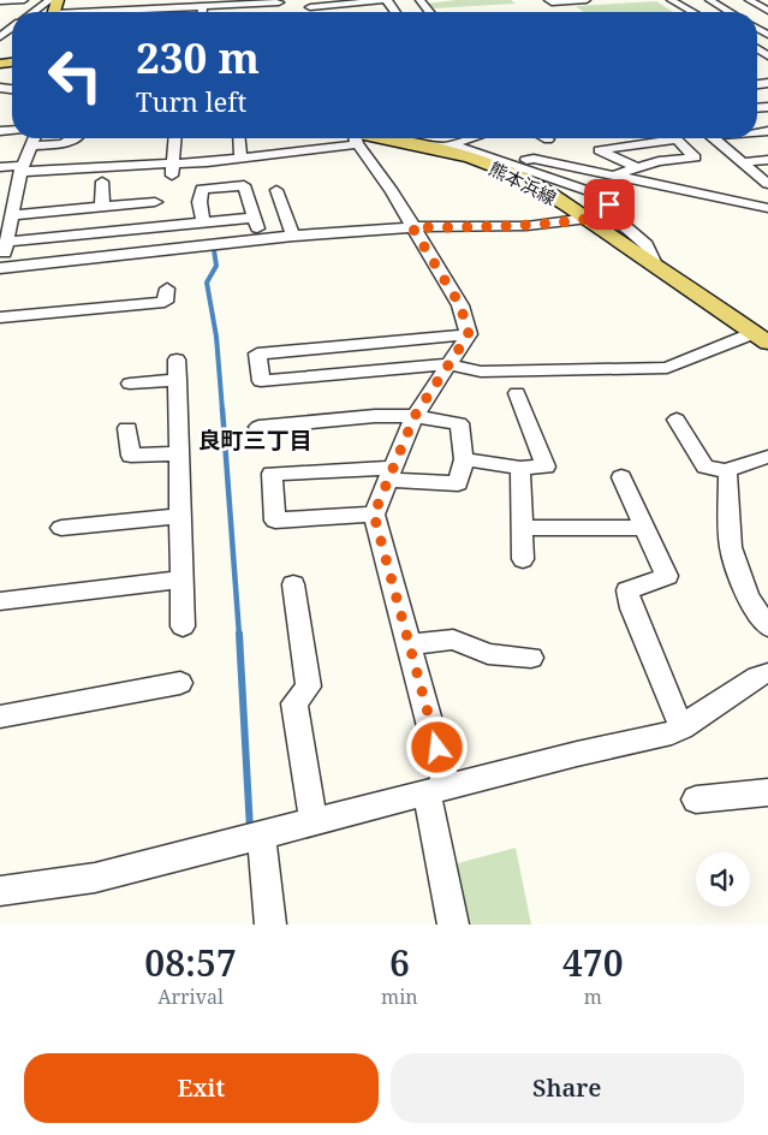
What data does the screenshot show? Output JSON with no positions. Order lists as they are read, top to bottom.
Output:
{
  "streets": {
    "main road": ["熊本浜線"]
  },
  "districts": ["良町三丁目"],
  "page": {
    "turn": ["230 m", "Turn left"],
    "eta": [
      "08:57",
      "Arrival",
      "6",
      "min",
      "470",
      "m"
    ],
    "buttons": ["Exit", "Share"]
  }
}
